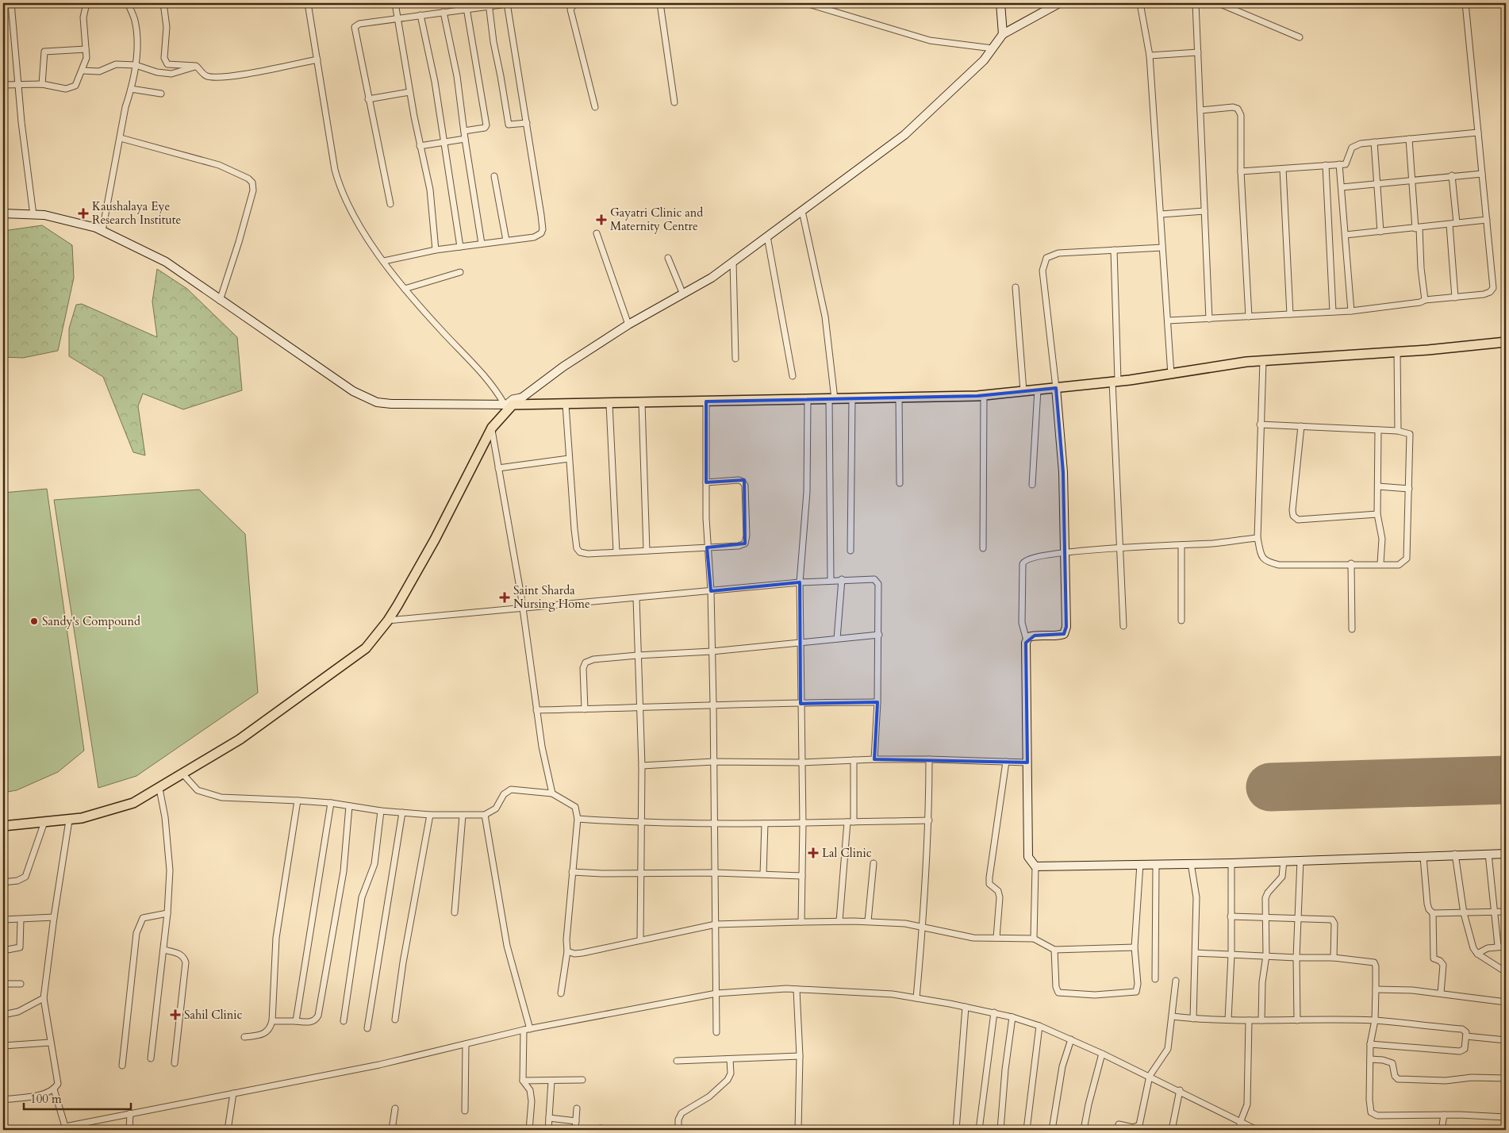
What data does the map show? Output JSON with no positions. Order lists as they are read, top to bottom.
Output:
{
  "places": {
    "health": [
      "Kaushalaya Eye Research Institute",
      "Gayatri Clinic and Maternity Centre",
      "Saint Sharda Nursing Home",
      "Lal Clinic",
      "Sahil Clinic"
    ],
    "other": ["Sandy's Compound"]
  },
  "scale_bar": "100 m"
}
